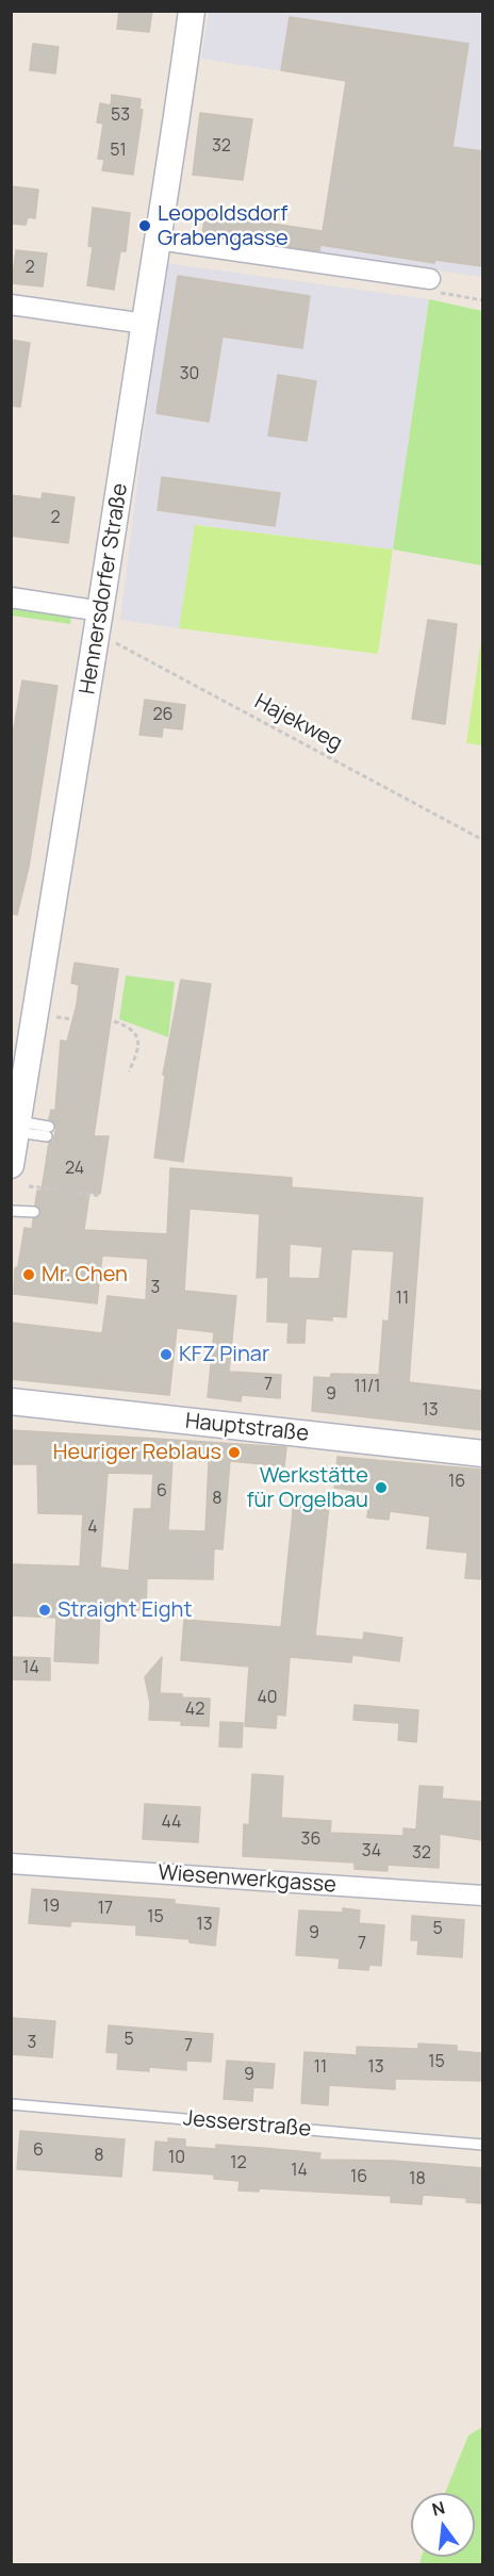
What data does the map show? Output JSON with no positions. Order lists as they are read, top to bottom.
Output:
{
  "streets": {
    "street": ["Hennersdorfer Straße", "Hauptstraße", "Wiesenwerkgasse"],
    "lane": ["Jesserstraße"],
    "path": ["Hajekweg"]
  },
  "crossings": [
    ["Hennersdorfer Straße", "Hajekweg"]
  ],
  "places": [
    "Leopoldsdorf Grabengasse",
    "Mr. Chen",
    "KFZ Pinar",
    "Heuriger Reblaus",
    "Werkstätte für Orgelbau",
    "Straight Eight"
  ],
  "house_numbers": [
    "53",
    "32",
    "51",
    "2",
    "30",
    "2",
    "26",
    "24",
    "3",
    "11",
    "7",
    "11/1",
    "9",
    "13",
    "16",
    "6",
    "8",
    "4",
    "14",
    "40",
    "42",
    "44",
    "36",
    "34",
    "32",
    "19",
    "17",
    "15",
    "13",
    "5",
    "9",
    "7",
    "5",
    "3",
    "7",
    "15",
    "11",
    "13",
    "9",
    "6",
    "8",
    "10",
    "12",
    "14",
    "16",
    "18"
  ],
  "north": "top"
}
